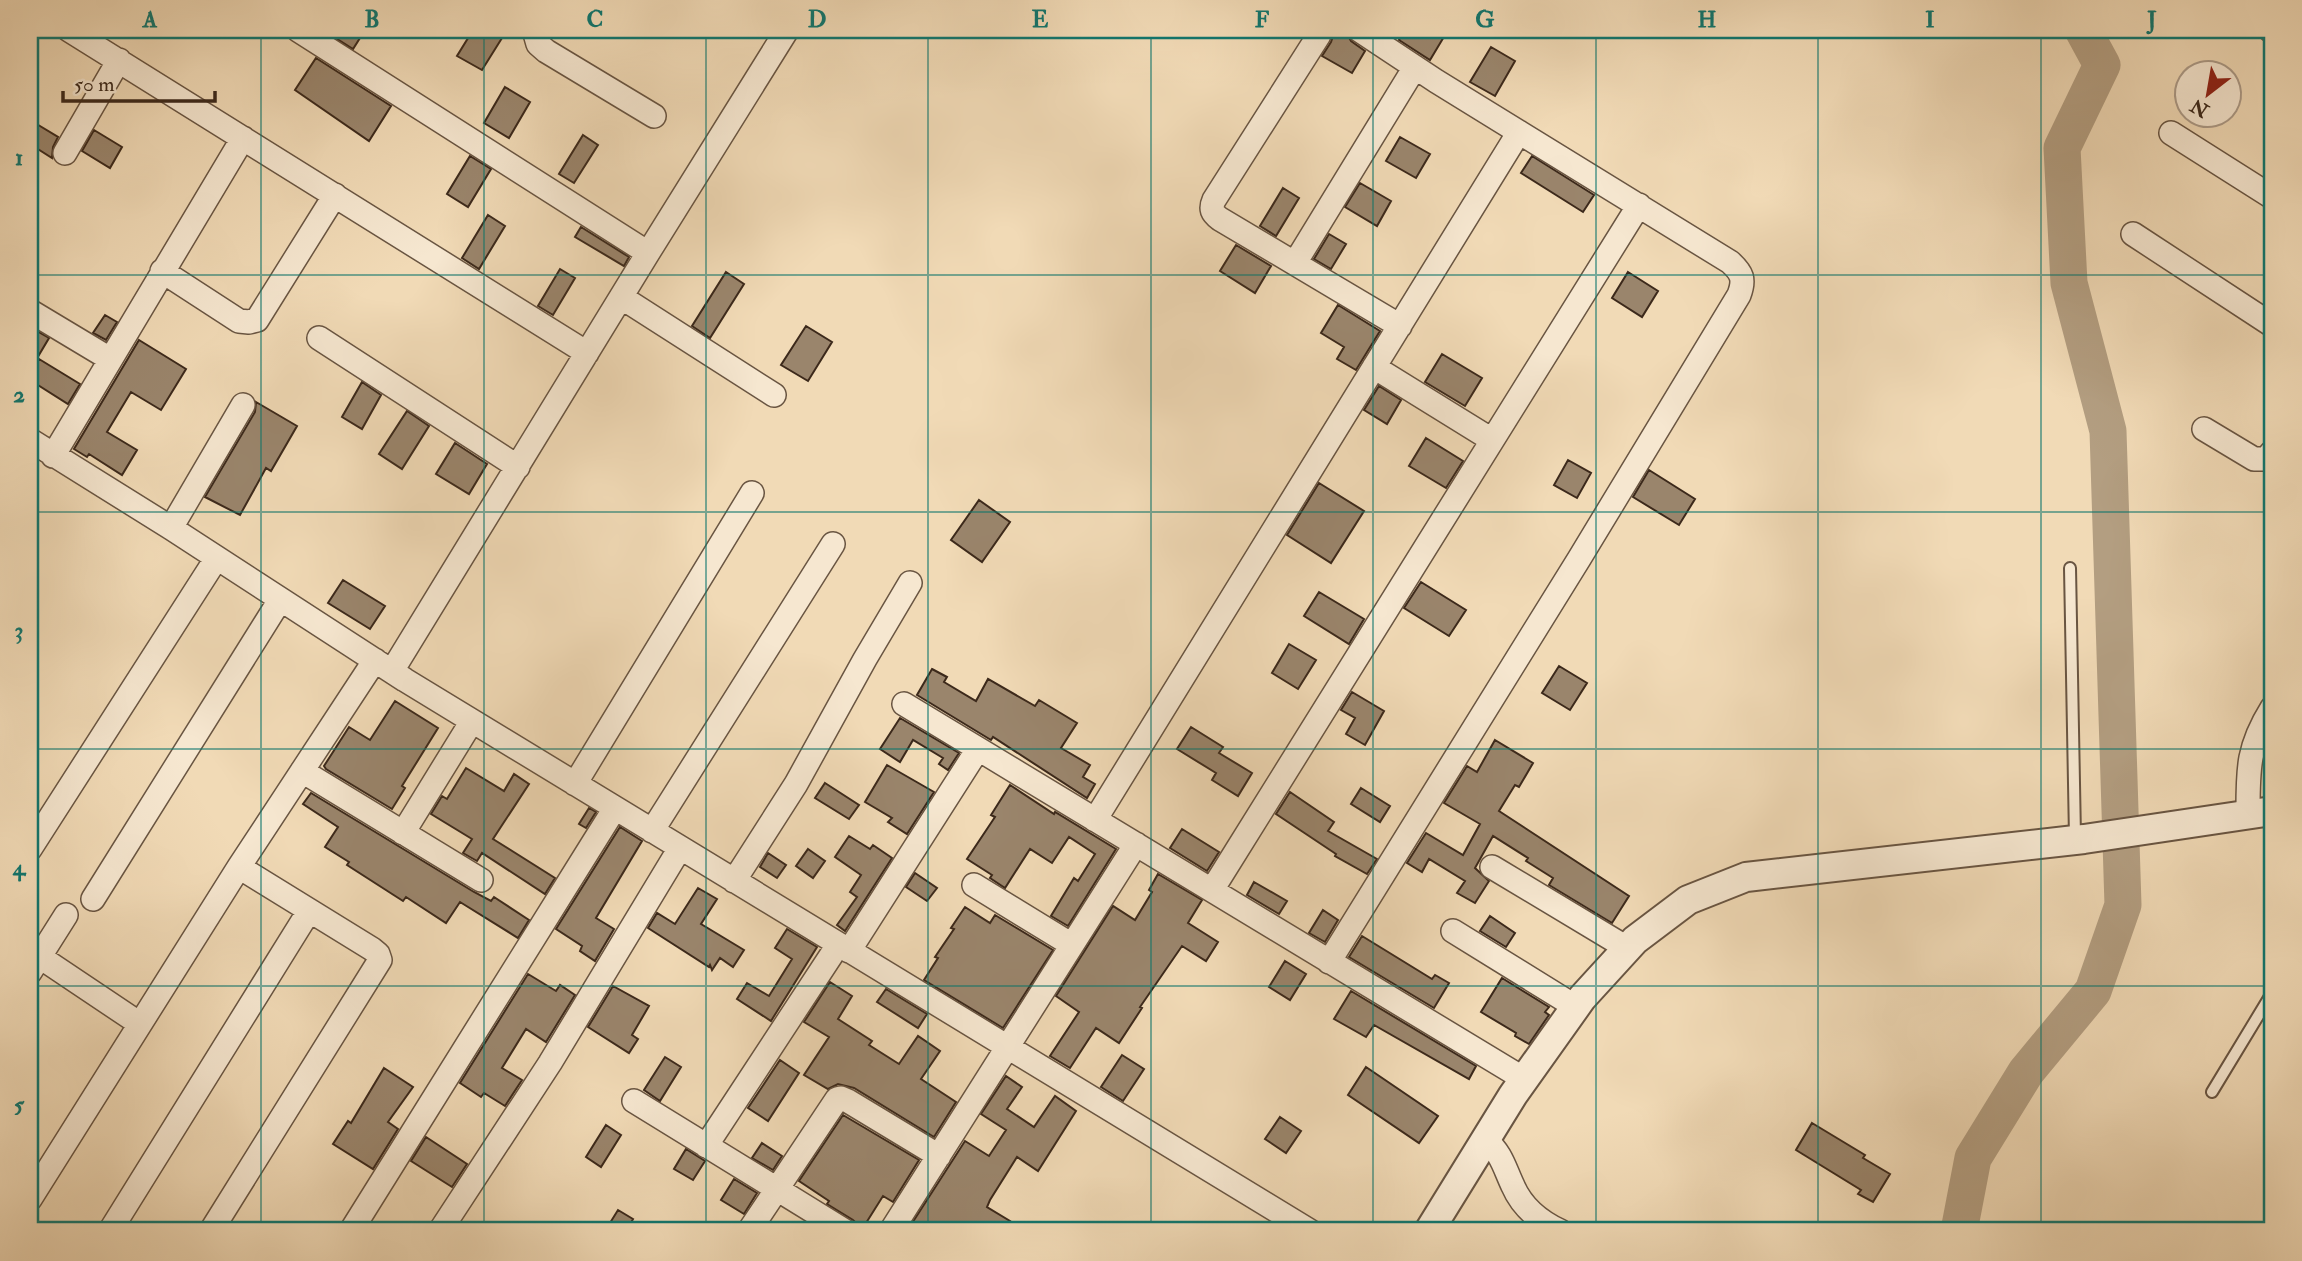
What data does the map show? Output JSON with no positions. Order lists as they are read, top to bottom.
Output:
{
  "scale_bar": "50 m",
  "north": "bottom left",
  "grid": {
    "columns": [
      "A",
      "B",
      "C",
      "D",
      "E",
      "F",
      "G",
      "H",
      "I",
      "J"
    ],
    "rows": [
      "1",
      "2",
      "3",
      "4",
      "5"
    ]
  }
}
